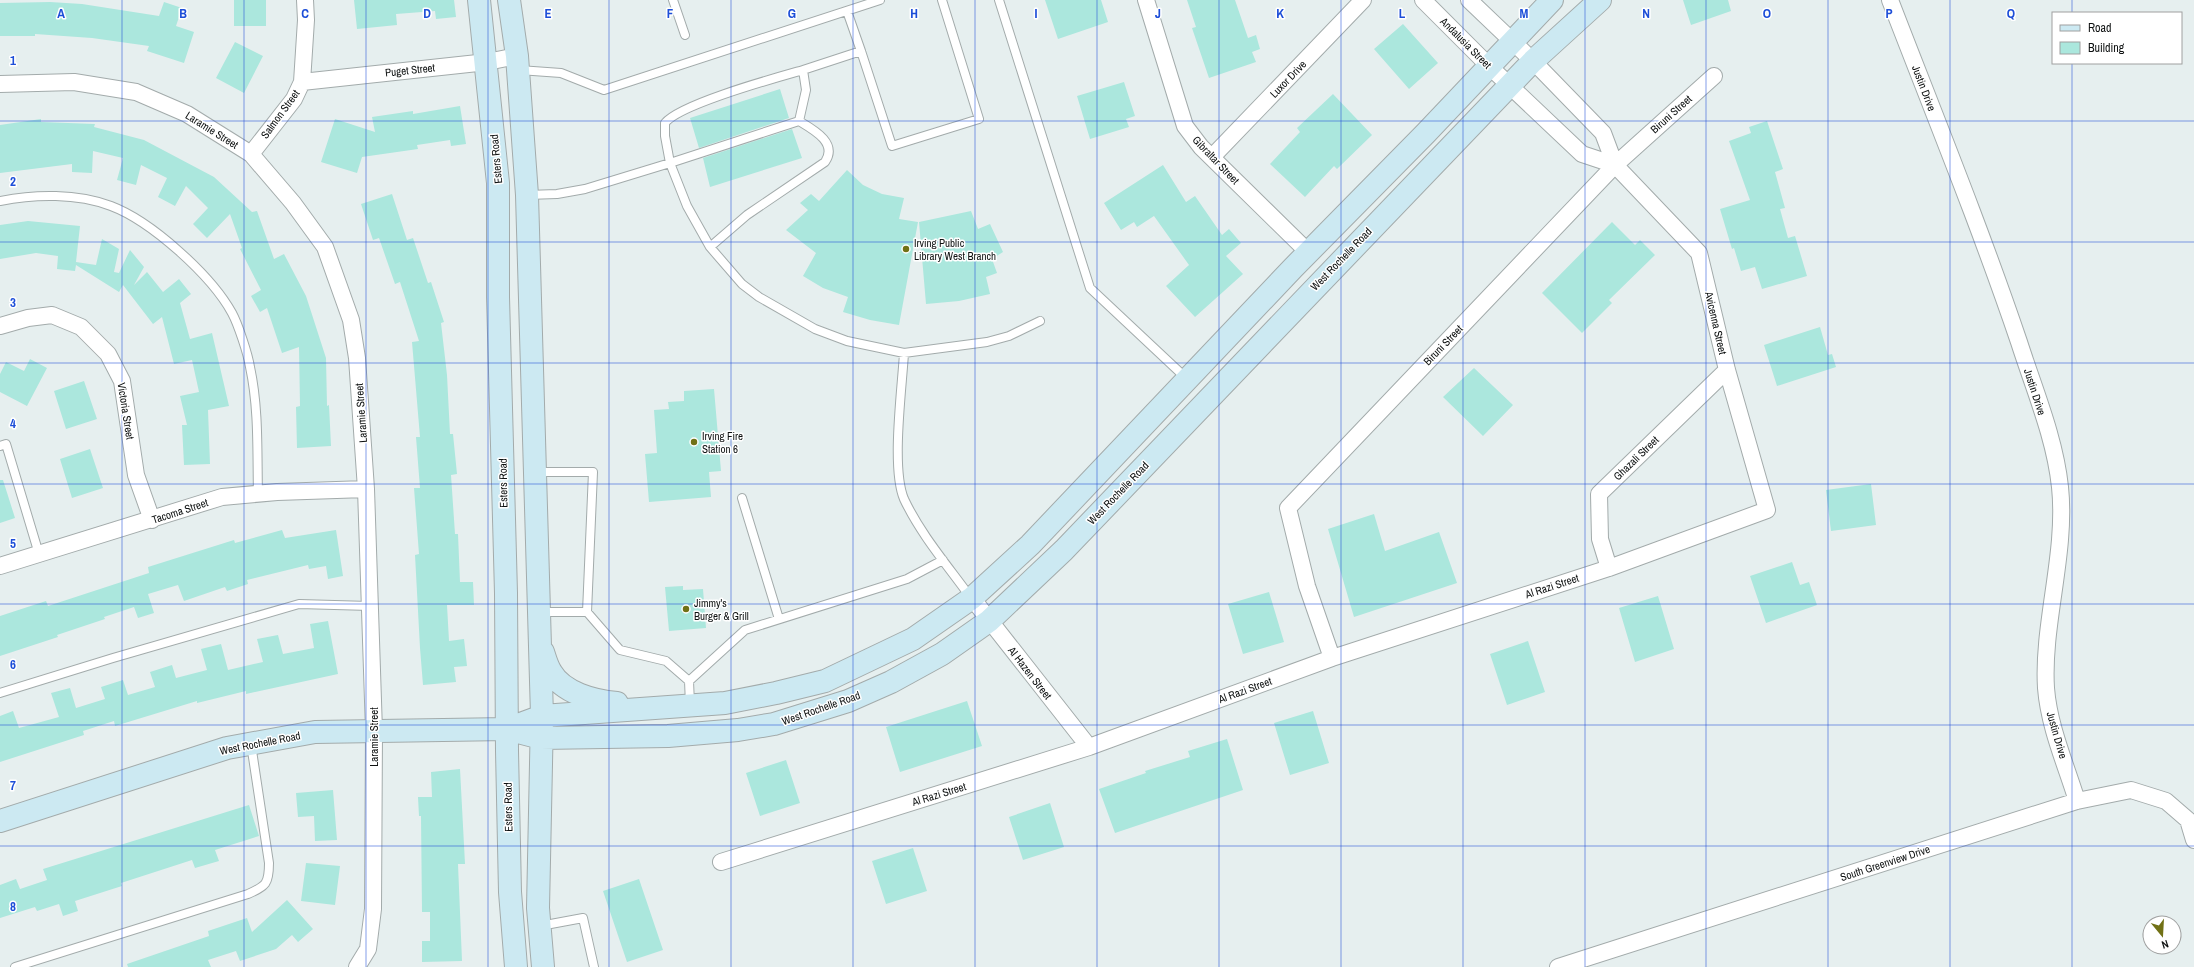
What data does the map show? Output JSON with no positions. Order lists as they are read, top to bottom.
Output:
{
  "streets": {
    "street": [
      "Andalusia Street",
      "Puget Street",
      "Luxor Drive",
      "Justin Drive",
      "Salmon Street",
      "Biruni Street",
      "Laramie Street",
      "Esters Road",
      "Gibraltar Street",
      "West Rochelle Road",
      "Avicenna Street",
      "Victoria Street",
      "Ghazali Street",
      "Tacoma Street",
      "Al Razi Street",
      "Al Hazen Street",
      "South Greenview Drive"
    ]
  },
  "crossings": [
    ["Andalusia Street", "West Rochelle Road"],
    ["Andalusia Street", "Avicenna Street"],
    ["Puget Street", "Salmon Street"],
    ["Puget Street", "Esters Road"],
    ["Luxor Drive", "Gibraltar Street"],
    ["Justin Drive", "South Greenview Drive"],
    ["Salmon Street", "Laramie Street"],
    ["Biruni Street", "Avicenna Street"],
    ["Biruni Street", "Al Razi Street"],
    ["Laramie Street", "West Rochelle Road"],
    ["Laramie Street", "Tacoma Street"],
    ["Esters Road", "West Rochelle Road"],
    ["Gibraltar Street", "West Rochelle Road"],
    ["West Rochelle Road", "Avicenna Street"],
    ["West Rochelle Road", "Al Hazen Street"],
    ["Avicenna Street", "Ghazali Street"],
    ["Avicenna Street", "Al Razi Street"],
    ["Victoria Street", "Tacoma Street"],
    ["Ghazali Street", "Al Razi Street"],
    ["Al Razi Street", "Al Hazen Street"]
  ],
  "places": ["Irving Public Library West Branch", "Irving Fire Station 6", "Jimmy's Burger & Grill"],
  "legend": ["Road", "Building"],
  "north": "bottom",
  "grid": {
    "columns": [
      "A",
      "B",
      "C",
      "D",
      "E",
      "F",
      "G",
      "H",
      "I",
      "J",
      "K",
      "L",
      "M",
      "N",
      "O",
      "P",
      "Q"
    ],
    "rows": [
      "1",
      "2",
      "3",
      "4",
      "5",
      "6",
      "7",
      "8"
    ]
  }
}
